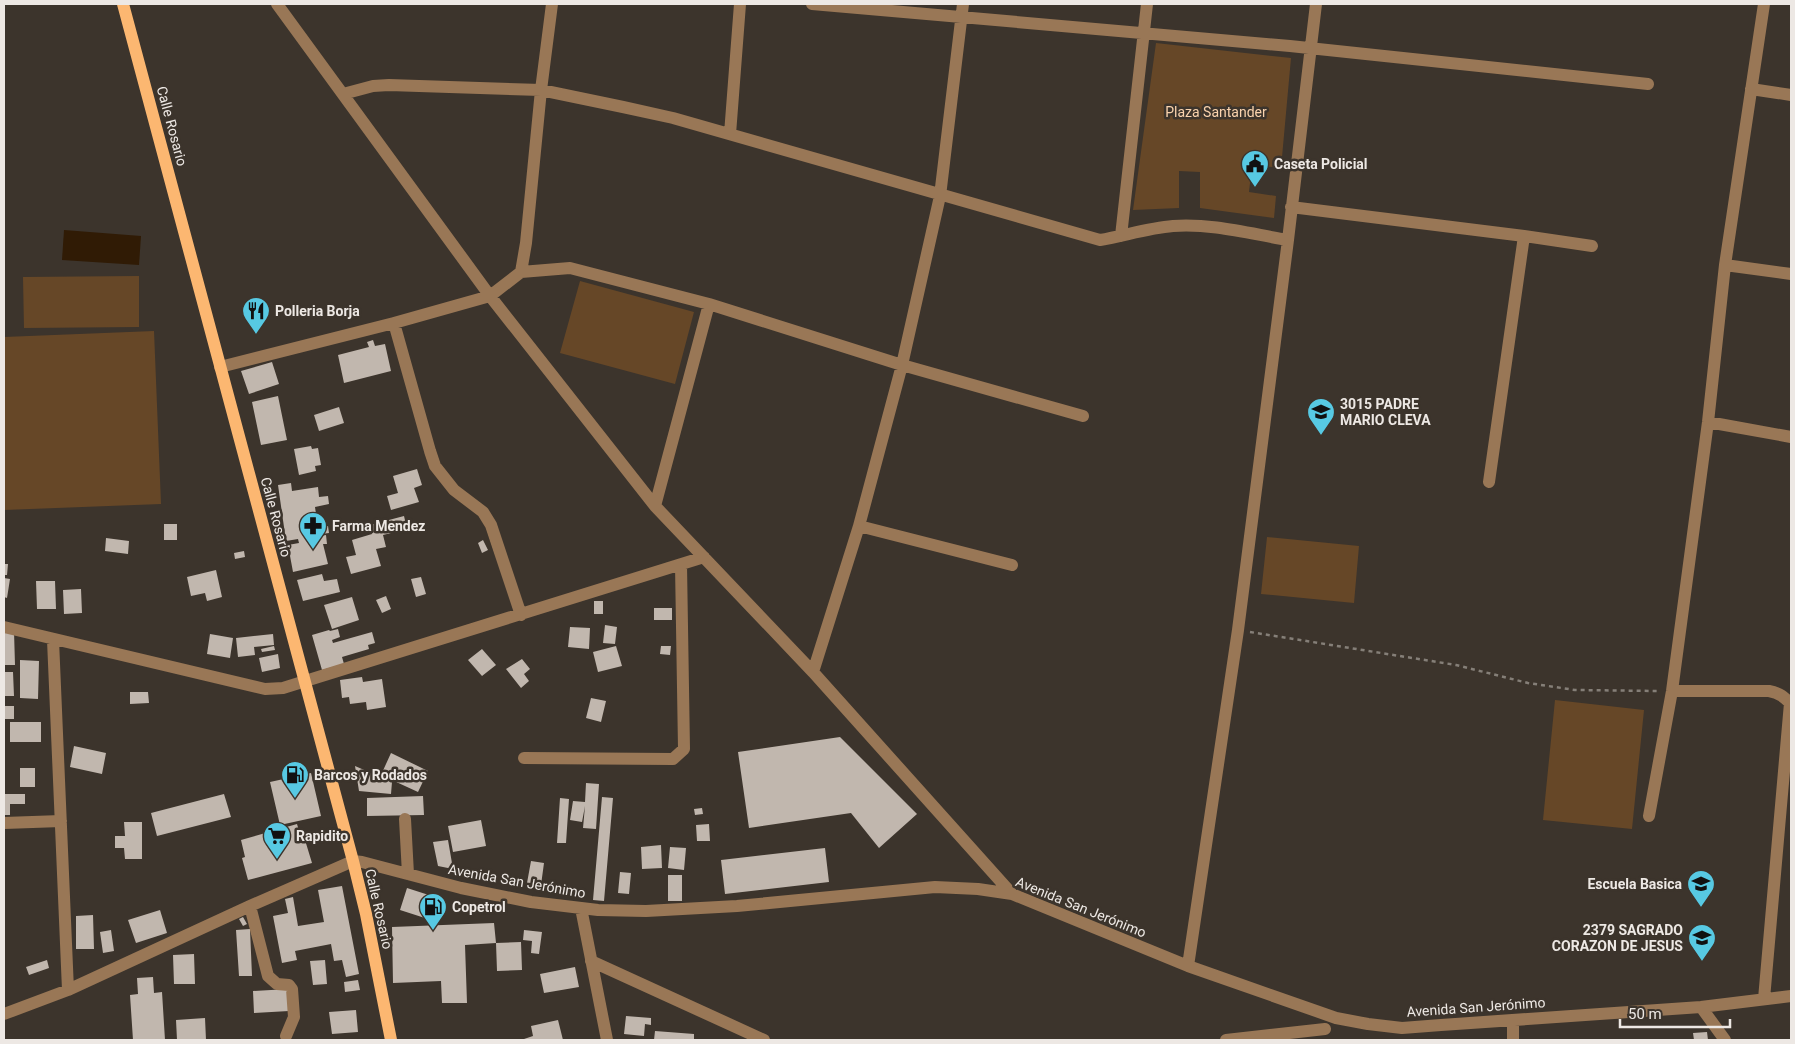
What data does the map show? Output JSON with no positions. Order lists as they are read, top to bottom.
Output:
{
  "streets": {
    "main road": ["Calle Rosario"],
    "street": ["Avenida San Jerónimo"]
  },
  "crossings": [
    ["Calle Rosario", "Avenida San Jerónimo"]
  ],
  "parks": ["Plaza Santander"],
  "places": {
    "public building": ["Caseta Policial"],
    "restaurant": ["Polleria Borja"],
    "school or university": ["3015 PADRE MARIO CLEVA", "Escuela Basica", "2379 SAGRADO CORAZON DE JESUS"],
    "pharmacy": ["Farma Mendez"],
    "fuel station": ["Barcos y Rodados", "Copetrol"],
    "supermarket": ["Rapidito"]
  },
  "scale_bar": "50 m"
}
